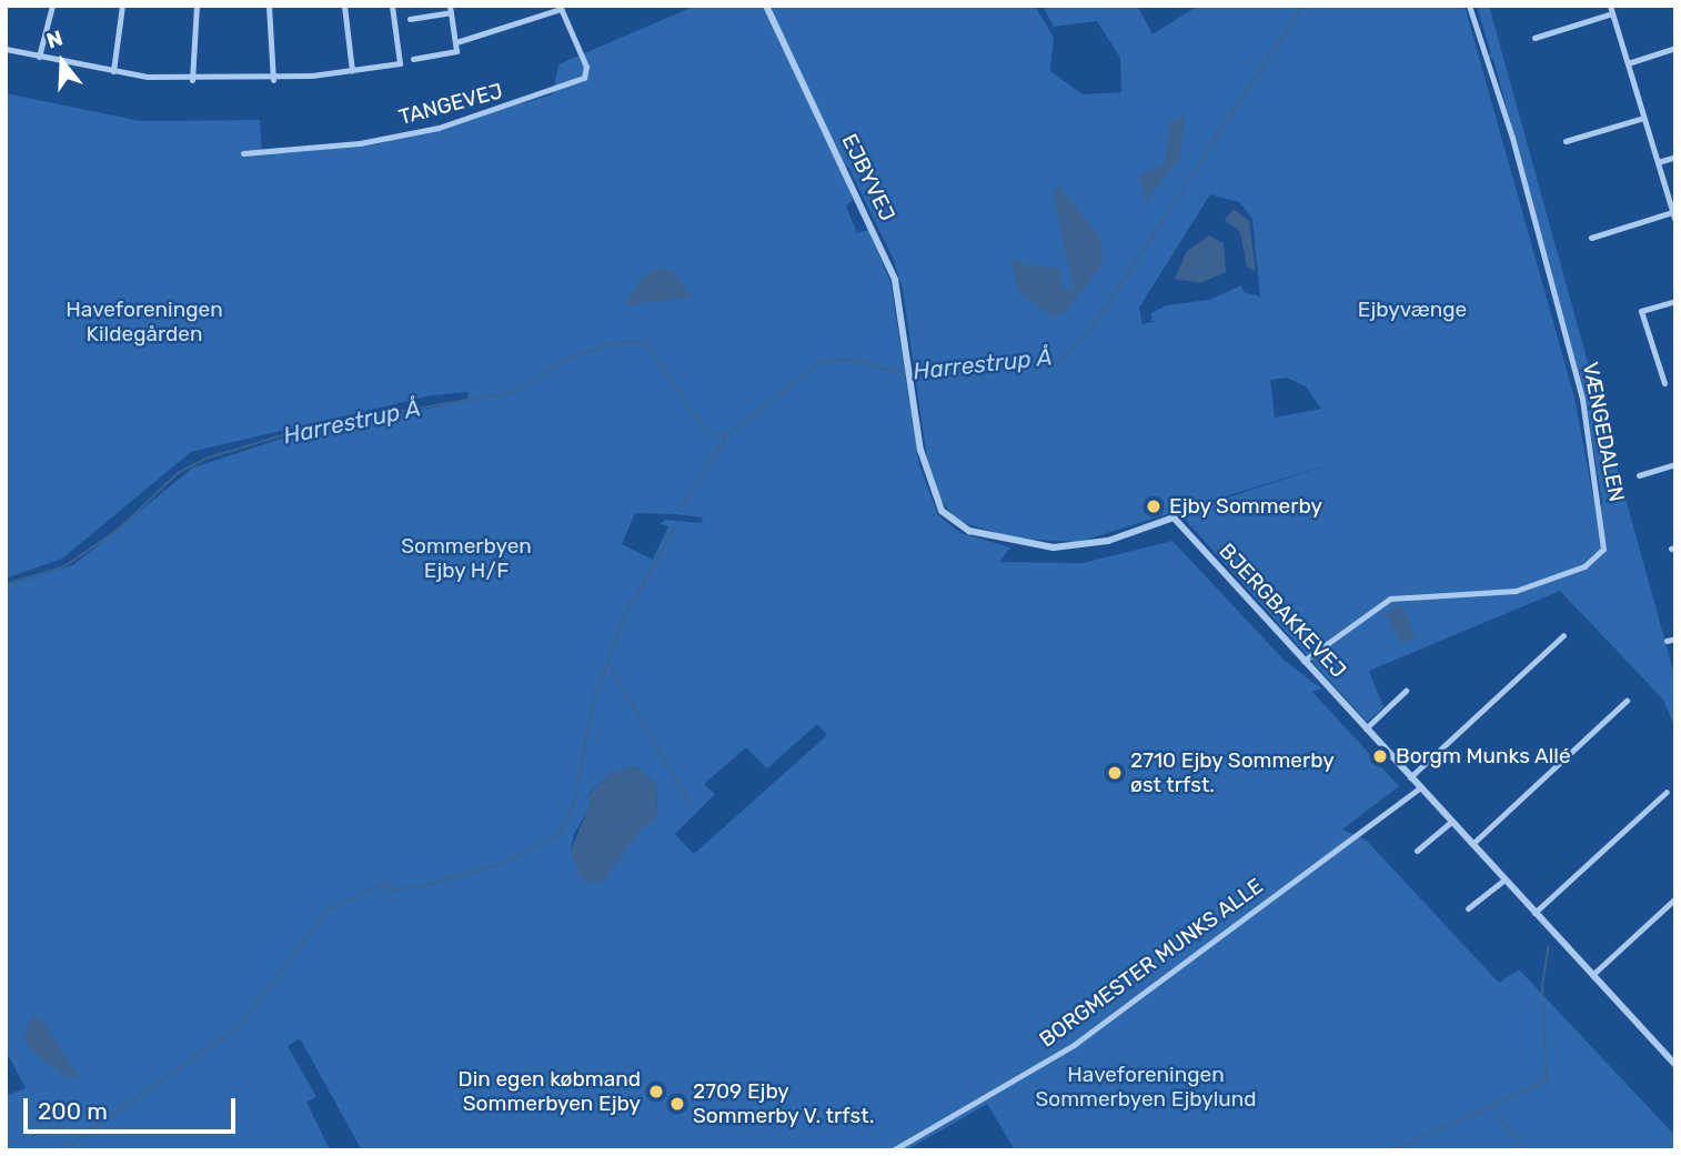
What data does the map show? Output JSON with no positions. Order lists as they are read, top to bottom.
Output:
{
  "streets": {
    "street": [
      "TANGEVEJ",
      "EJBYVEJ",
      "VÆNGEDALEN",
      "BJERGBAKKEVEJ",
      "BORGMESTER MUNKS ALLE"
    ]
  },
  "crossings": [
    ["EJBYVEJ", "BJERGBAKKEVEJ"],
    ["VÆNGEDALEN", "BJERGBAKKEVEJ"],
    ["BJERGBAKKEVEJ", "BORGMESTER MUNKS ALLE"]
  ],
  "water": ["Harrestrup Å"],
  "parks": [
    "Haveforeningen Kildegården",
    "Ejbyvænge",
    "Sommerbyen Ejby H/F",
    "Haveforeningen Sommerbyen Ejbylund"
  ],
  "places": [
    "Ejby Sommerby",
    "Borgm Munks Allé",
    "2710 Ejby Sommerby øst trfst.",
    "Din egen købmand Sommerbyen Ejby",
    "2709 Ejby Sommerby V. trfst."
  ],
  "scale_bar": "200 m",
  "north": "top"
}
